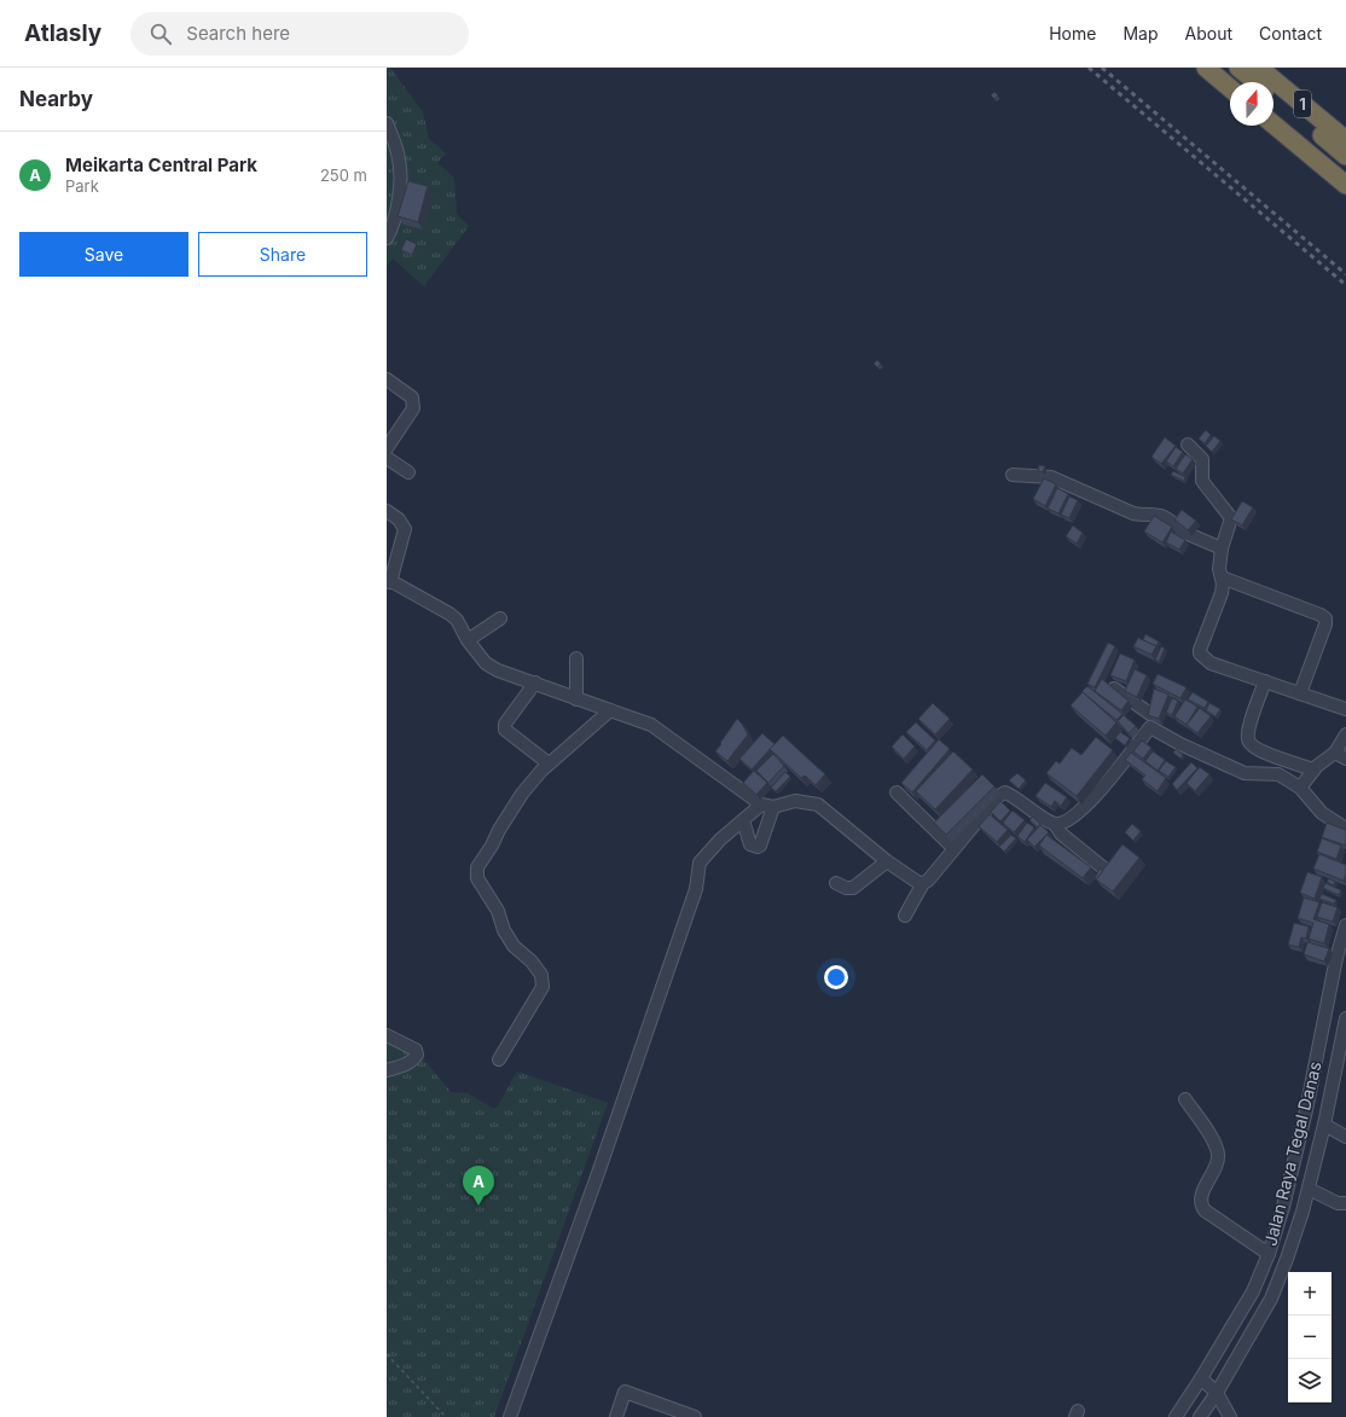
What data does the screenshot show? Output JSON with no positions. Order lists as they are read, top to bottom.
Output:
{
  "streets": {
    "highway": ["1"],
    "street": ["Jalan Raya Tegal Danas"]
  },
  "north": "top",
  "page": {
    "header": "Atlasly",
    "search": "Search here",
    "nav": [
      "Home",
      "Map",
      "About",
      "Contact"
    ],
    "heading": "Nearby",
    "list": [
      {
        "mark": "A",
        "name": "Meikarta Central Park",
        "note": "Park",
        "value": "250 m"
      }
    ],
    "buttons": ["Save", "Share"],
    "pins": "A",
    "map_buttons": ["+", "−"]
  }
}
